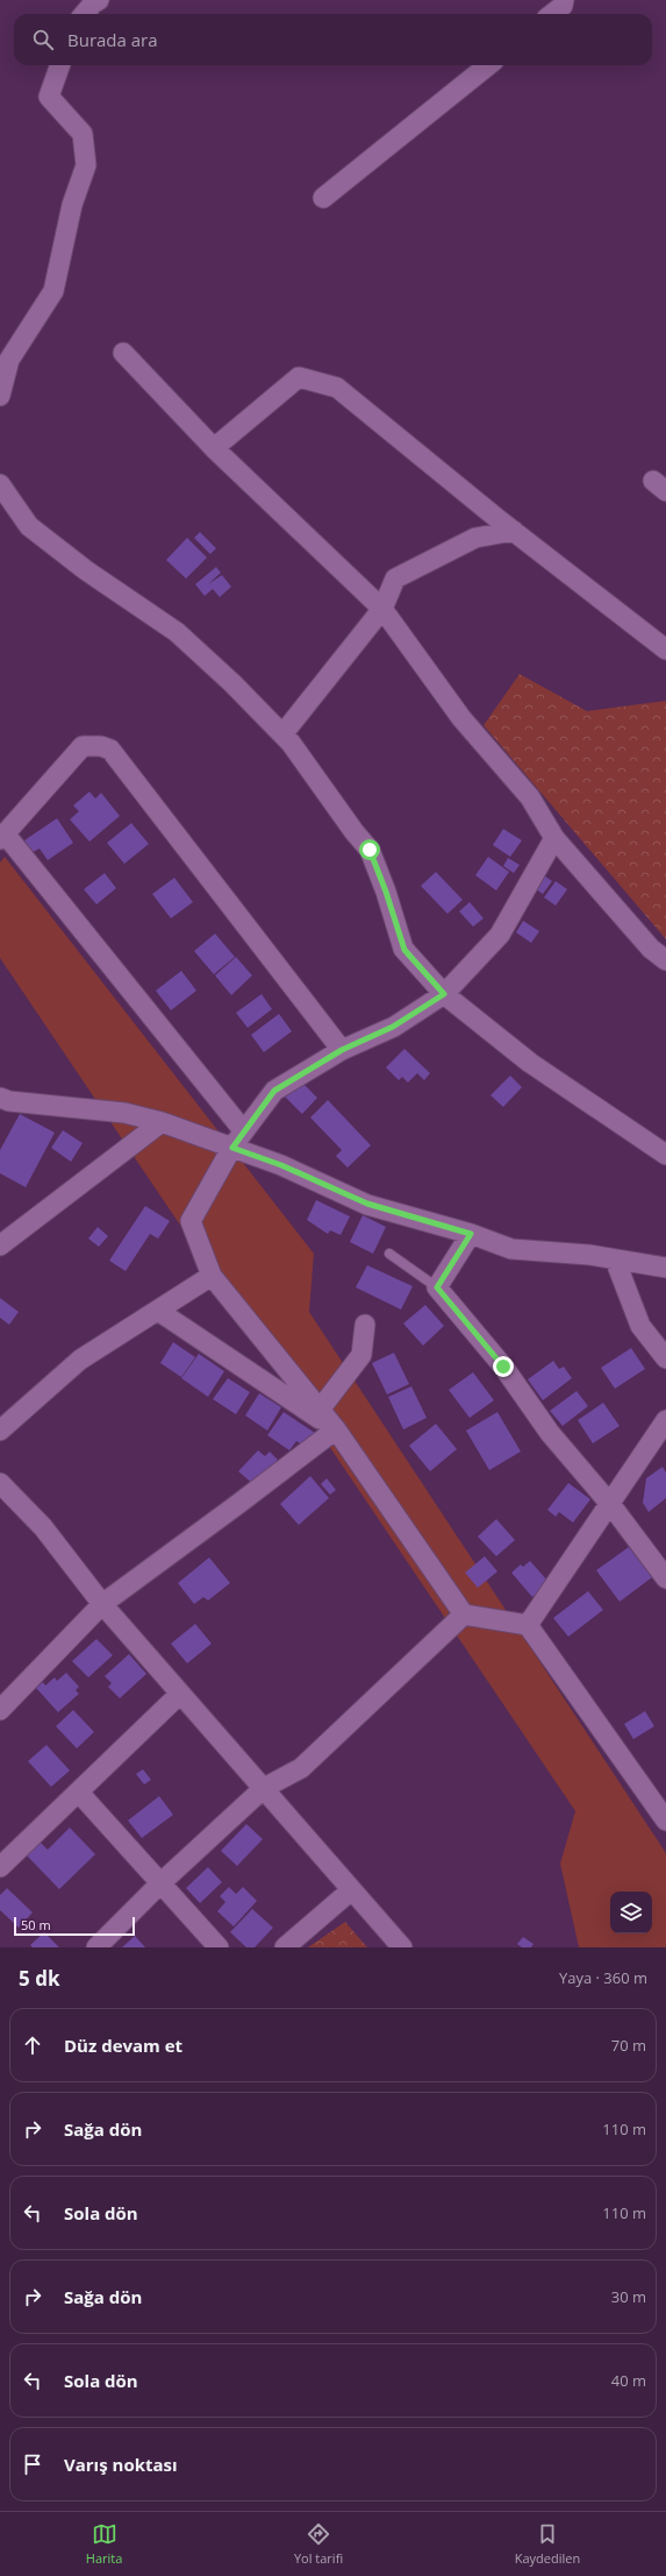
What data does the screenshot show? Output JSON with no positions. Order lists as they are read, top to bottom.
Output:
{
  "scale_bar": "50 m",
  "page": {
    "search": "Burada ara",
    "scale": "50 m",
    "heading": ["5 dk", "Yaya · 360 m"],
    "list": [
      ["Düz devam et", "70 m"],
      ["Sağa dön", "110 m"],
      ["Sola dön", "110 m"],
      ["Sağa dön", "30 m"],
      ["Sola dön", "40 m"],
      "Varış noktası"
    ],
    "nav": ["Harita", "Yol tarifi", "Kaydedilen"]
  }
}
